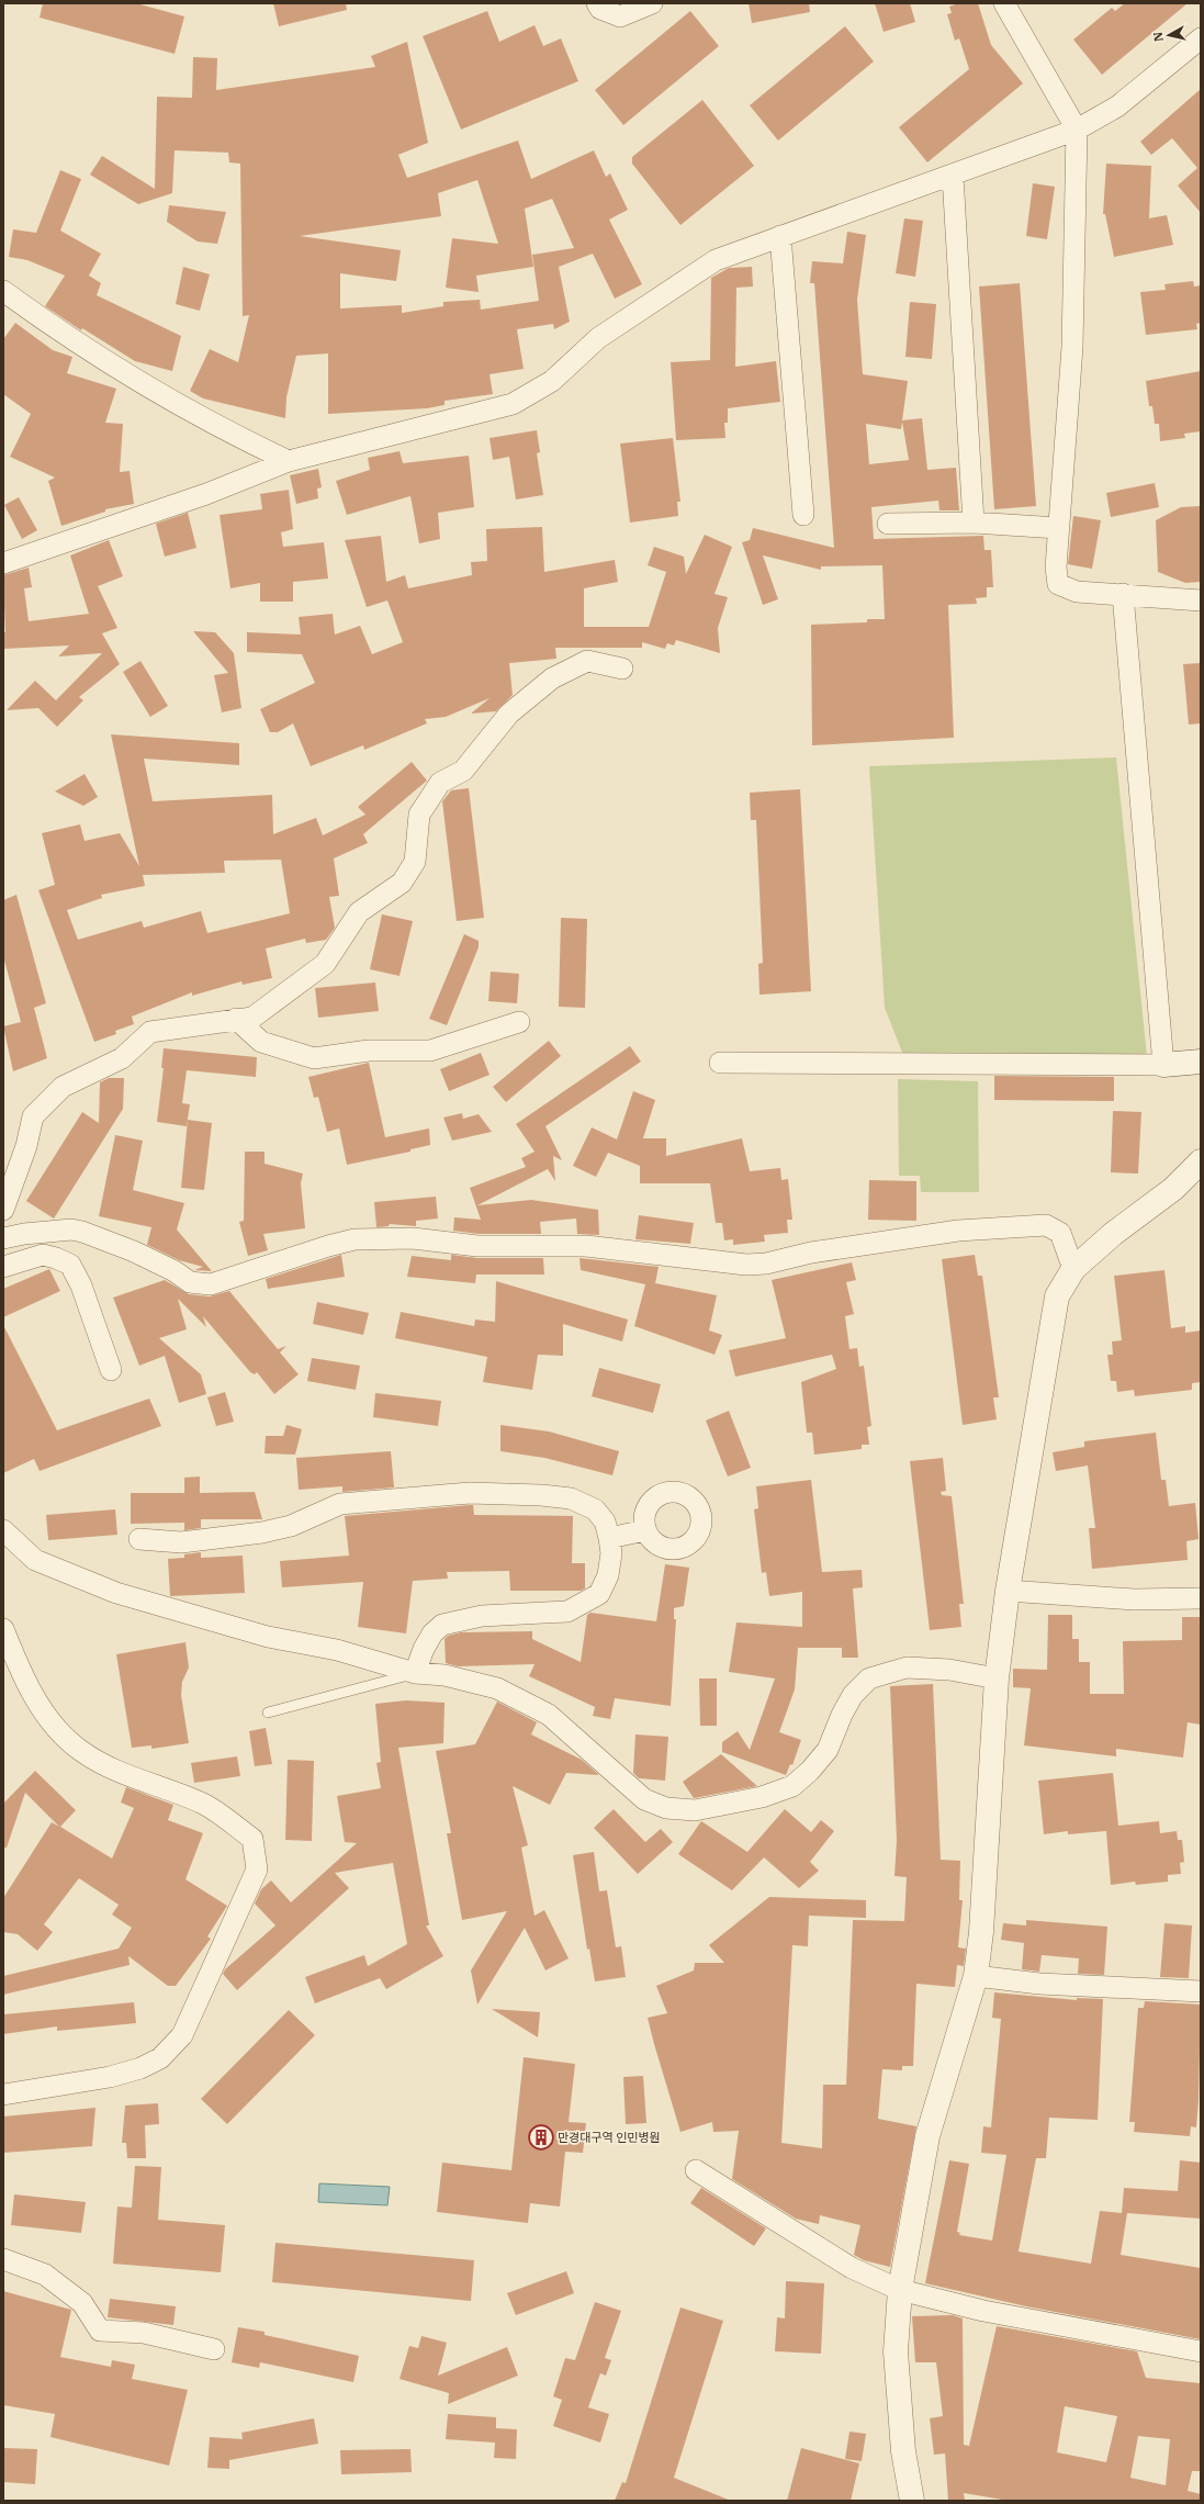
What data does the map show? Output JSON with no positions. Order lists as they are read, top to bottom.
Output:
{
  "places": {
    "building": ["만경대구역 인민병원"]
  },
  "north": "left"
}
